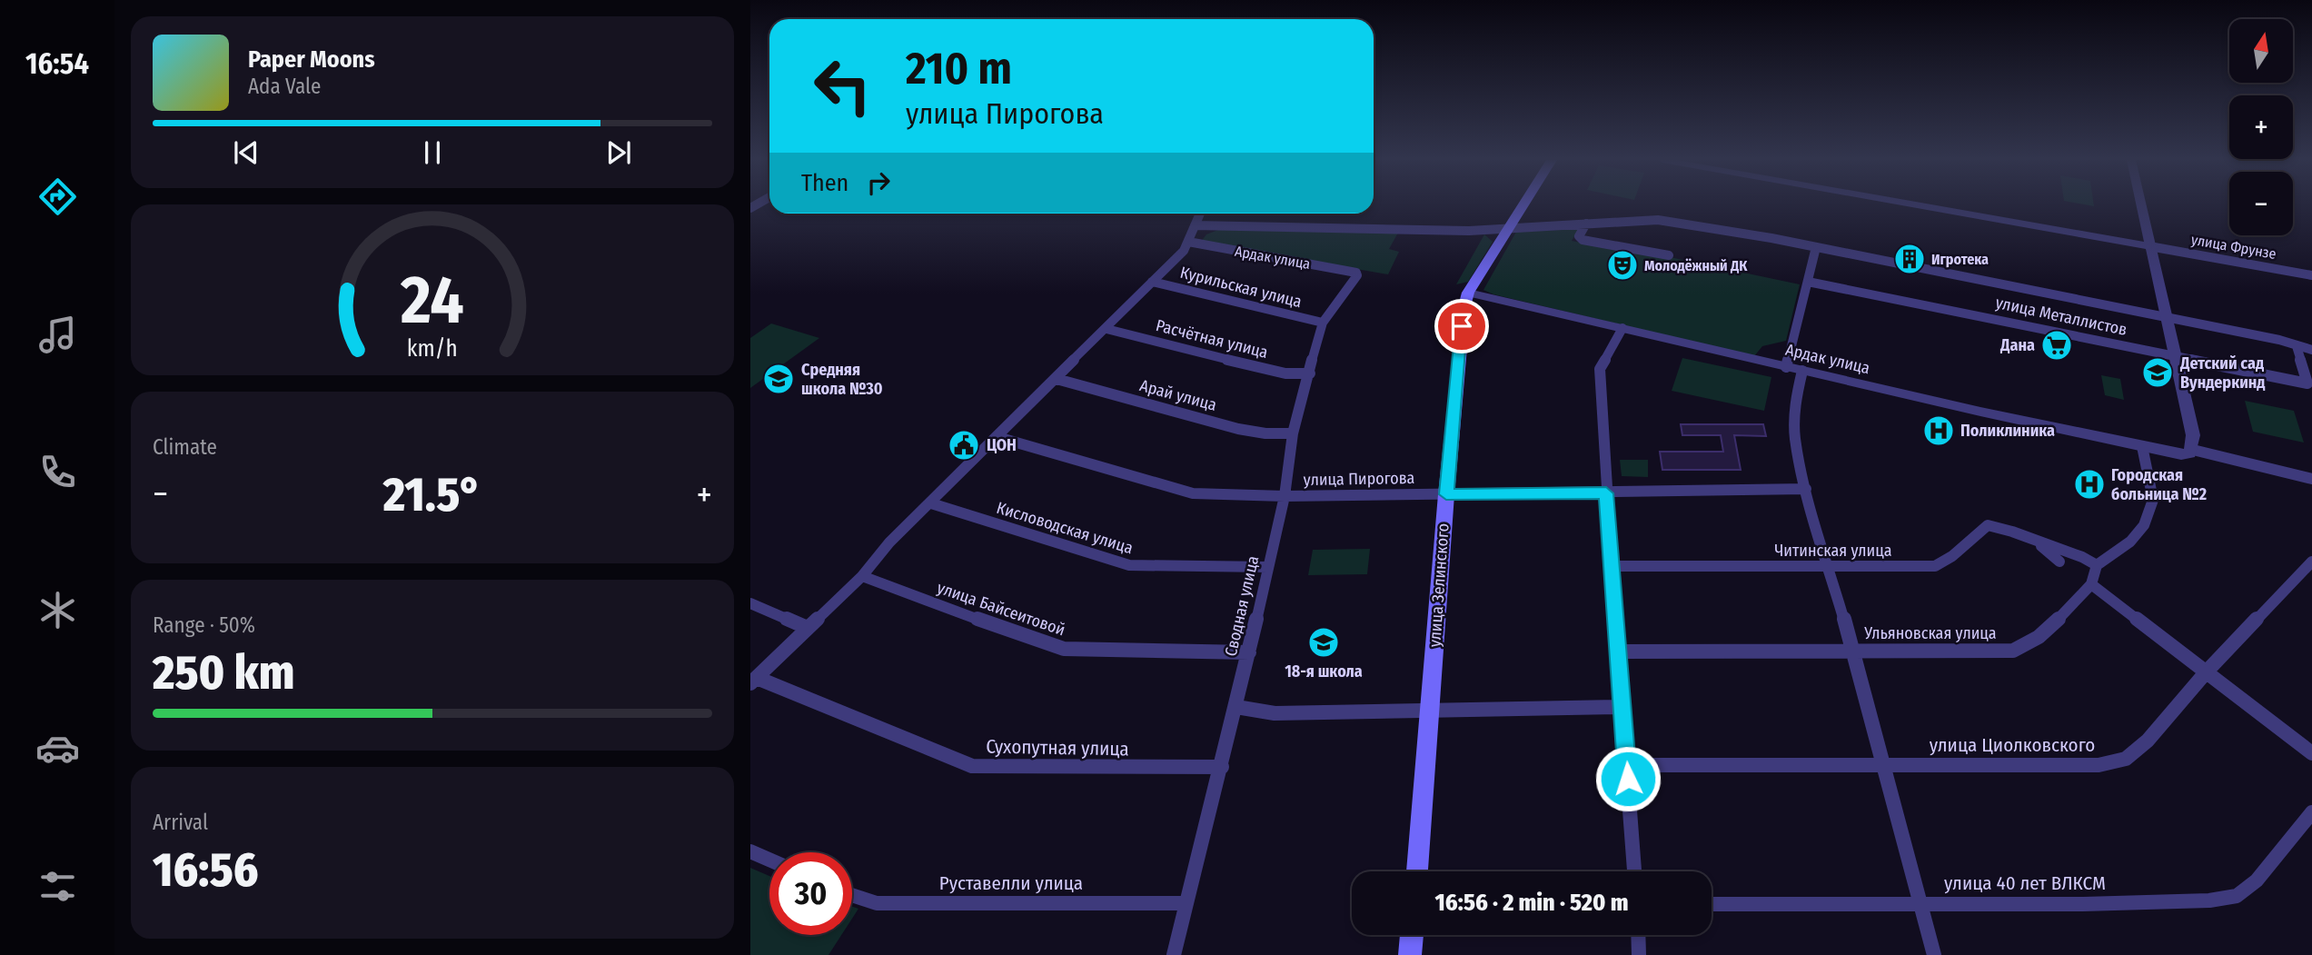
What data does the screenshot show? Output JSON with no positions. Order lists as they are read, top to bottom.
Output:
{
  "streets": {
    "main road": ["улица Зелинского"],
    "street": [
      "улица Фрунзе",
      "Ардак улица",
      "Курильская улица",
      "улица Металлистов",
      "Расчётная улица",
      "Арай улица",
      "улица Пирогова",
      "Кисловодская улица",
      "Читинская улица",
      "Сводная улица",
      "улица Байсеитовой",
      "Ульяновская улица",
      "улица Циолковского",
      "Сухопутная улица",
      "Руставелли улица",
      "улица 40 лет ВЛКСМ"
    ]
  },
  "crossings": [
    ["Ардак улица", "улица Зелинского"],
    ["Ардак улица", "Сводная улица"],
    ["Курильская улица", "Сводная улица"],
    ["Расчётная улица", "Сводная улица"],
    ["Арай улица", "Сводная улица"],
    ["улица Пирогова", "улица Зелинского"],
    ["улица Пирогова", "Сводная улица"],
    ["Кисловодская улица", "Сводная улица"],
    ["Сводная улица", "улица Байсеитовой"],
    ["Сводная улица", "Сухопутная улица"],
    ["Сводная улица", "Руставелли улица"]
  ],
  "places": {
    "building": ["Игротека"],
    "theatre": ["Молодёжный ДК"],
    "supermarket": ["Дана"],
    "school or university": ["Детский сад Вундеркинд", "Средняя школа №30", "18-я школа"],
    "hospital": ["Поликлиника", "Городская больница №2"],
    "public building": ["ЦОН"]
  },
  "north": "top",
  "page": {
    "tabs": "16:54",
    "map_buttons": ["+", "−"],
    "turn": ["210 m", "улица Пирогова"],
    "song": ["Paper Moons", "Ada Vale"],
    "then": "Then",
    "tile": [
      "Climate",
      ["Range · 50%", "250 km"],
      ["Arrival", "16:56"]
    ],
    "heat": ["−", "21.5°", "+"],
    "limit": "30",
    "trip": "16:56 · 2 min · 520 m",
    "gauge": ["24", "km/h"]
  }
}
